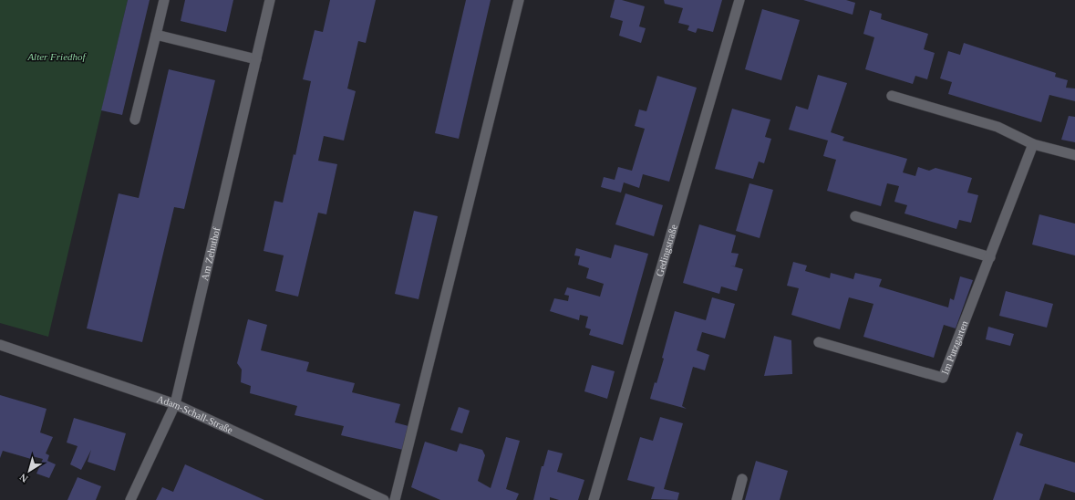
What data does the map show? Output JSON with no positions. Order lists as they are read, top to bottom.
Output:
{
  "streets": {
    "street": [
      "Gedingstraße",
      "Am Zehnthof",
      "Im Putzgarten",
      "Adam-Schall-Straße"
    ]
  },
  "crossings": [
    ["Am Zehnthof", "Adam-Schall-Straße"]
  ],
  "parks": ["Alter Friedhof"],
  "north": "bottom left"
}
